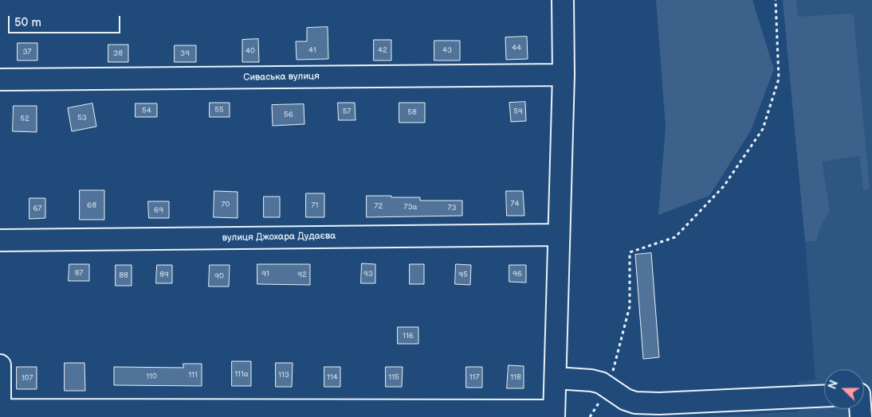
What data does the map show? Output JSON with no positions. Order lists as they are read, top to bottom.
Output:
{
  "streets": {
    "street": ["Сиваська вулиця", "вулиця Джохара Дудаєва"]
  },
  "house_numbers": [
    "44",
    "41",
    "42",
    "43",
    "40",
    "37",
    "38",
    "39",
    "55",
    "54",
    "57",
    "59",
    "58",
    "56",
    "53",
    "52",
    "74",
    "70",
    "68",
    "71",
    "72",
    "73а",
    "73",
    "67",
    "69",
    "87",
    "91",
    "93",
    "96",
    "89",
    "92",
    "95",
    "88",
    "90",
    "116",
    "111а",
    "111",
    "113",
    "110",
    "114",
    "115",
    "117",
    "118",
    "107"
  ],
  "scale_bar": "50 m",
  "north": "left"
}
